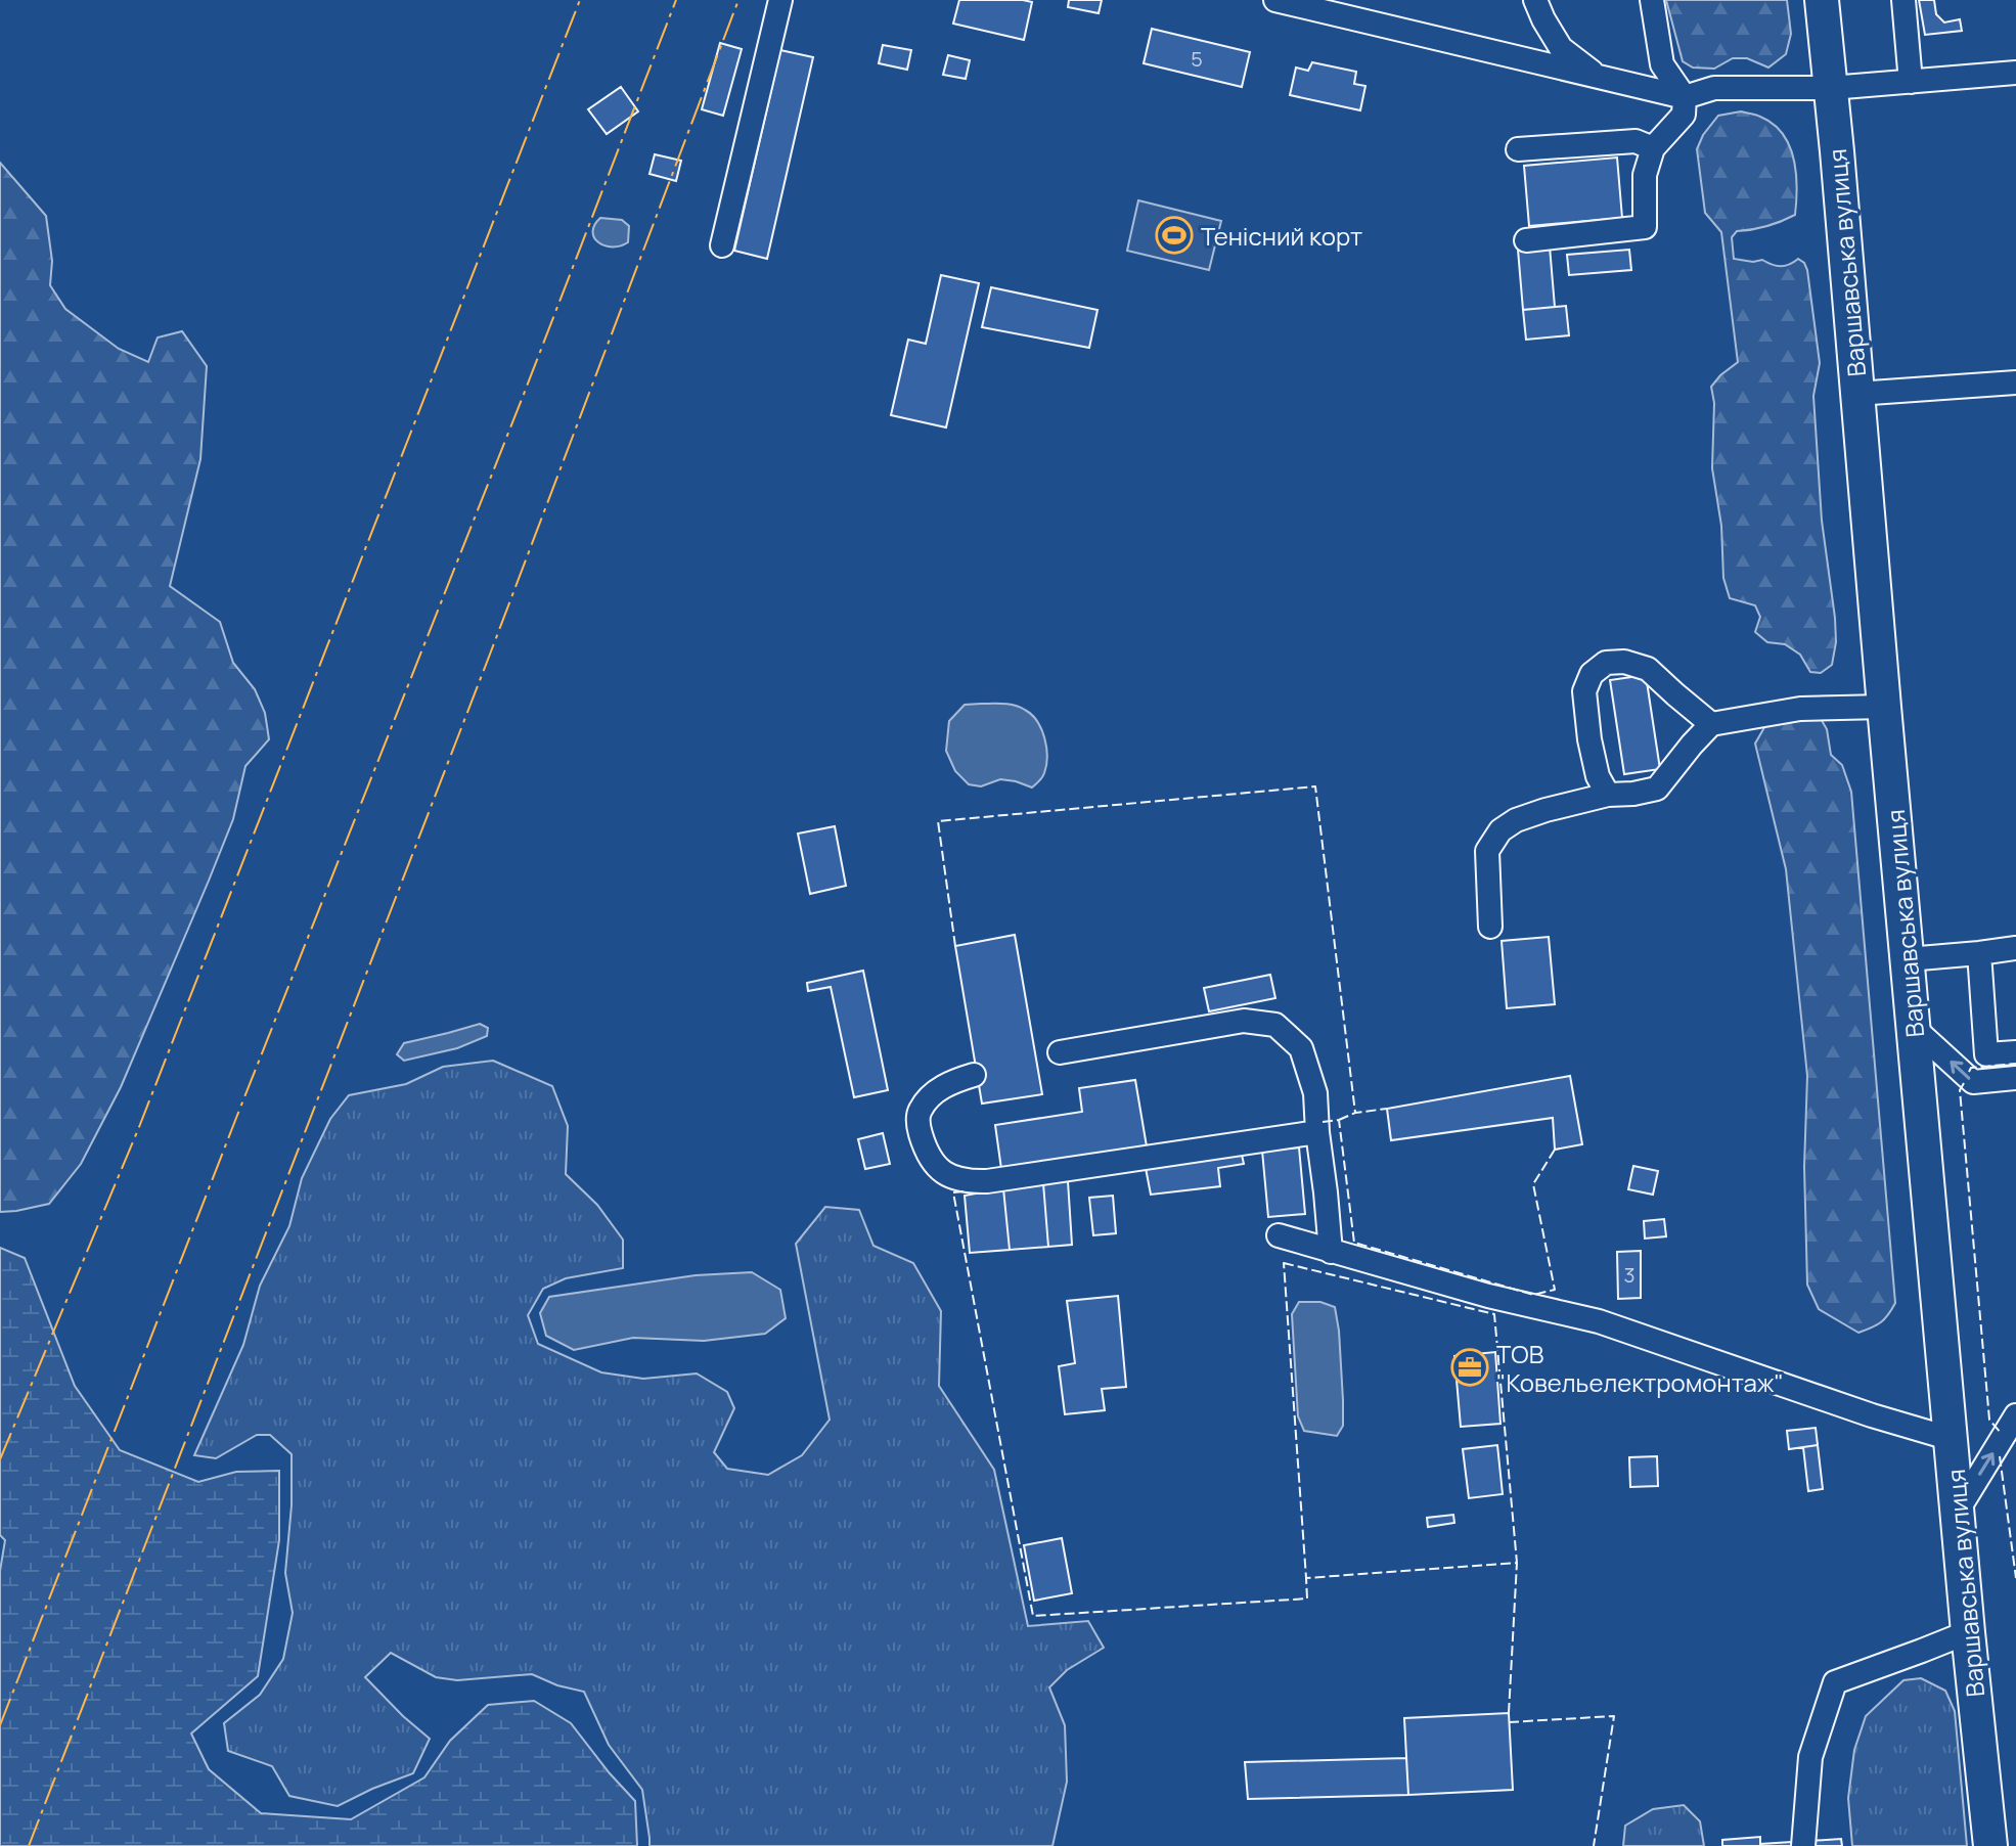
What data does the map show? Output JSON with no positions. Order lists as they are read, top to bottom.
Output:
{
  "streets": {
    "highway": ["Варшавська вулиця"]
  },
  "places": {
    "sports": ["Тенісний корт"],
    "office": ["ТОВ \"Ковельелектромонтаж\""]
  },
  "house_numbers": ["5", "3"]
}
